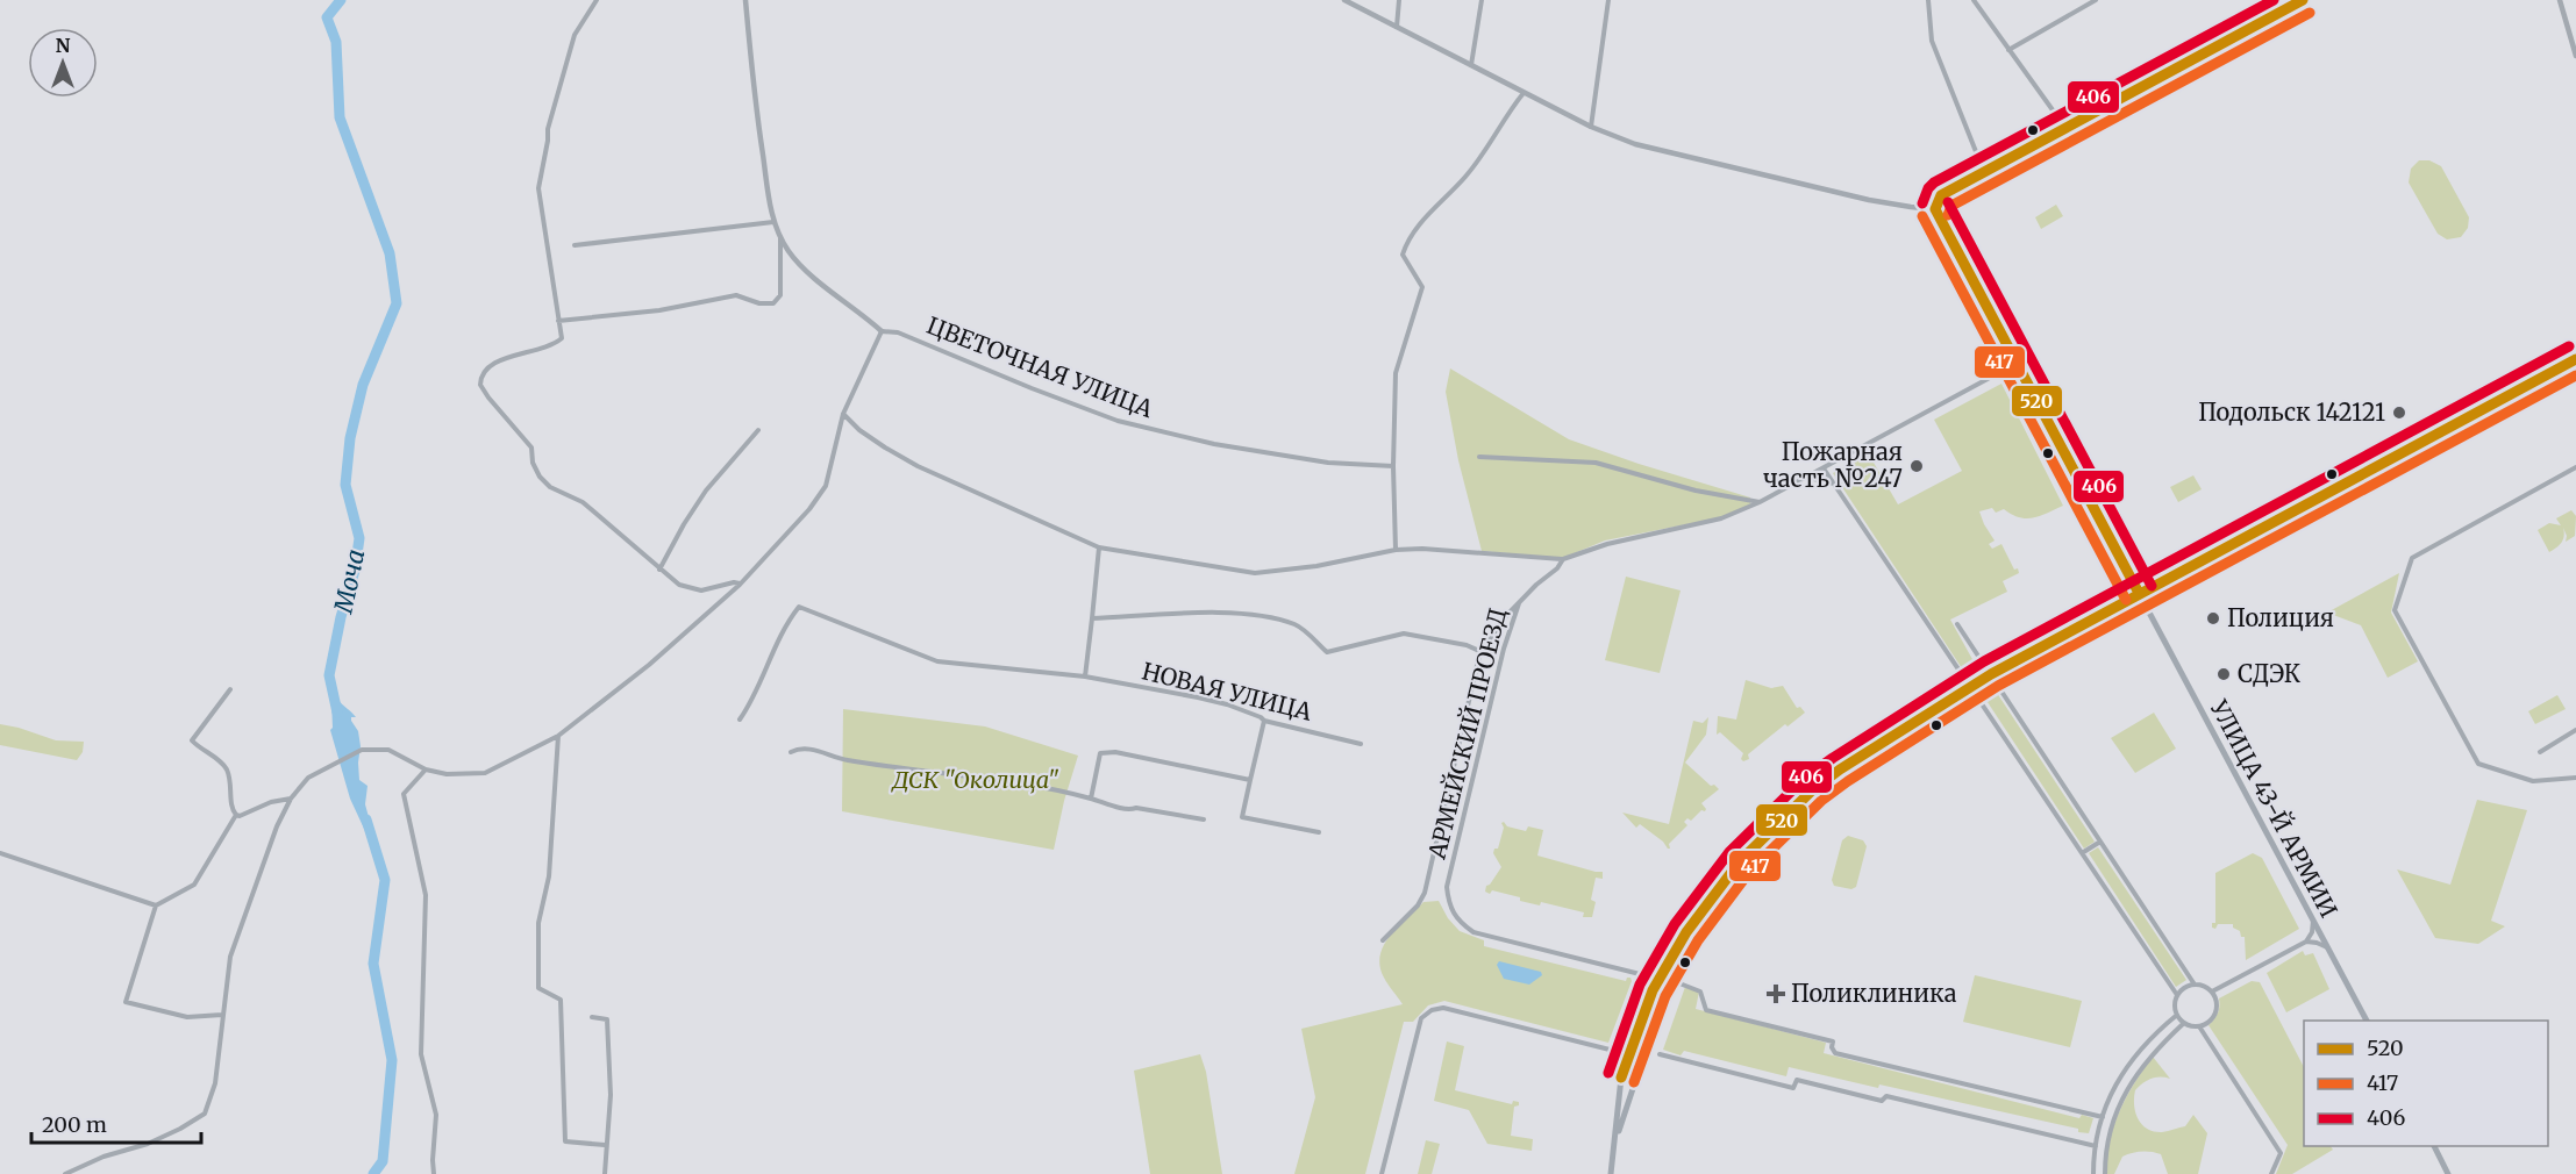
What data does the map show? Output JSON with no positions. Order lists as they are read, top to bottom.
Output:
{
  "streets": {
    "main road": ["УЛИЦА 43-Й АРМИИ"],
    "street": ["ЦВЕТОЧНАЯ УЛИЦА", "НОВАЯ УЛИЦА", "АРМЕЙСКИЙ ПРОЕЗД"]
  },
  "crossings": [
    ["АРМЕЙСКИЙ ПРОЕЗД", "УЛИЦА 43-Й АРМИИ"]
  ],
  "water": ["Моча"],
  "parks": ["ДСК \"Околица\""],
  "places": {
    "other": [
      "Подольск 142121",
      "Пожарная часть №247",
      "Полиция",
      "СДЭК"
    ],
    "health": ["Поликлиника"]
  },
  "lines": ["transit line 520", "transit line 406", "transit line 417"],
  "legend": ["520", "417", "406"],
  "scale_bar": "200 m",
  "north": "top"
}
